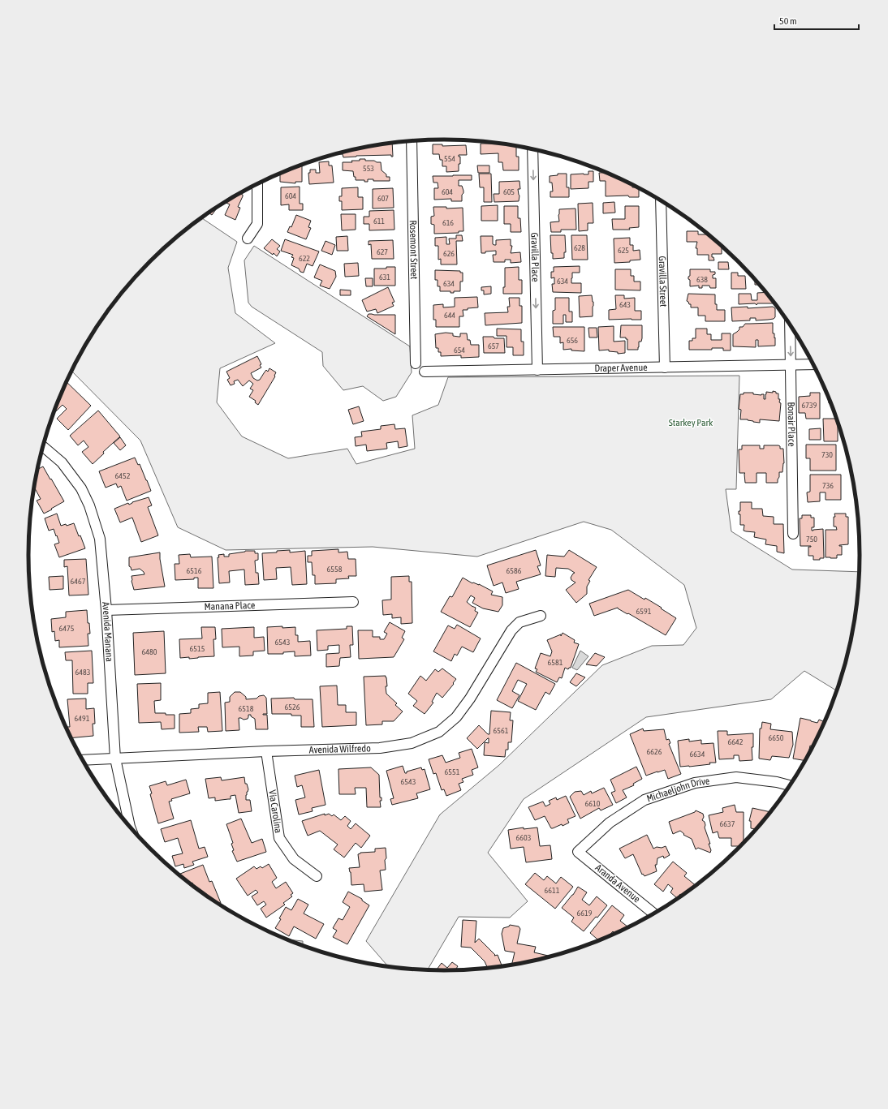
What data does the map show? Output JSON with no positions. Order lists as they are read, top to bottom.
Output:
{
  "streets": {
    "street": [
      "Rosemont Street",
      "Gravilla Place",
      "Gravilla Street",
      "Draper Avenue",
      "Bonair Place",
      "Manana Place",
      "Avenida Manana",
      "Avenida Wilfredo",
      "Michaeljohn Drive",
      "Via Carolina",
      "Aranda Avenue"
    ]
  },
  "crossings": [
    ["Gravilla Place", "Draper Avenue"],
    ["Gravilla Street", "Draper Avenue"],
    ["Draper Avenue", "Bonair Place"],
    ["Manana Place", "Avenida Manana"],
    ["Avenida Manana", "Avenida Wilfredo"],
    ["Avenida Wilfredo", "Via Carolina"],
    ["Michaeljohn Drive", "Aranda Avenue"]
  ],
  "one_way": ["Gravilla Place"],
  "parks": ["Starkey Park"],
  "house_numbers": [
    "554",
    "553",
    "604",
    "605",
    "604",
    "607",
    "611",
    "616",
    "628",
    "625",
    "627",
    "626",
    "622",
    "631",
    "638",
    "634",
    "634",
    "643",
    "644",
    "656",
    "657",
    "654",
    "6739",
    "730",
    "6452",
    "736",
    "750",
    "6558",
    "6516",
    "6586",
    "6467",
    "6591",
    "6475",
    "6543",
    "6515",
    "6480",
    "6581",
    "6483",
    "6526",
    "6518",
    "6491",
    "6561",
    "6650",
    "6642",
    "6626",
    "6634",
    "6551",
    "6543",
    "6610",
    "6637",
    "6603",
    "6611",
    "6619"
  ],
  "scale_bar": "50 m"
}
